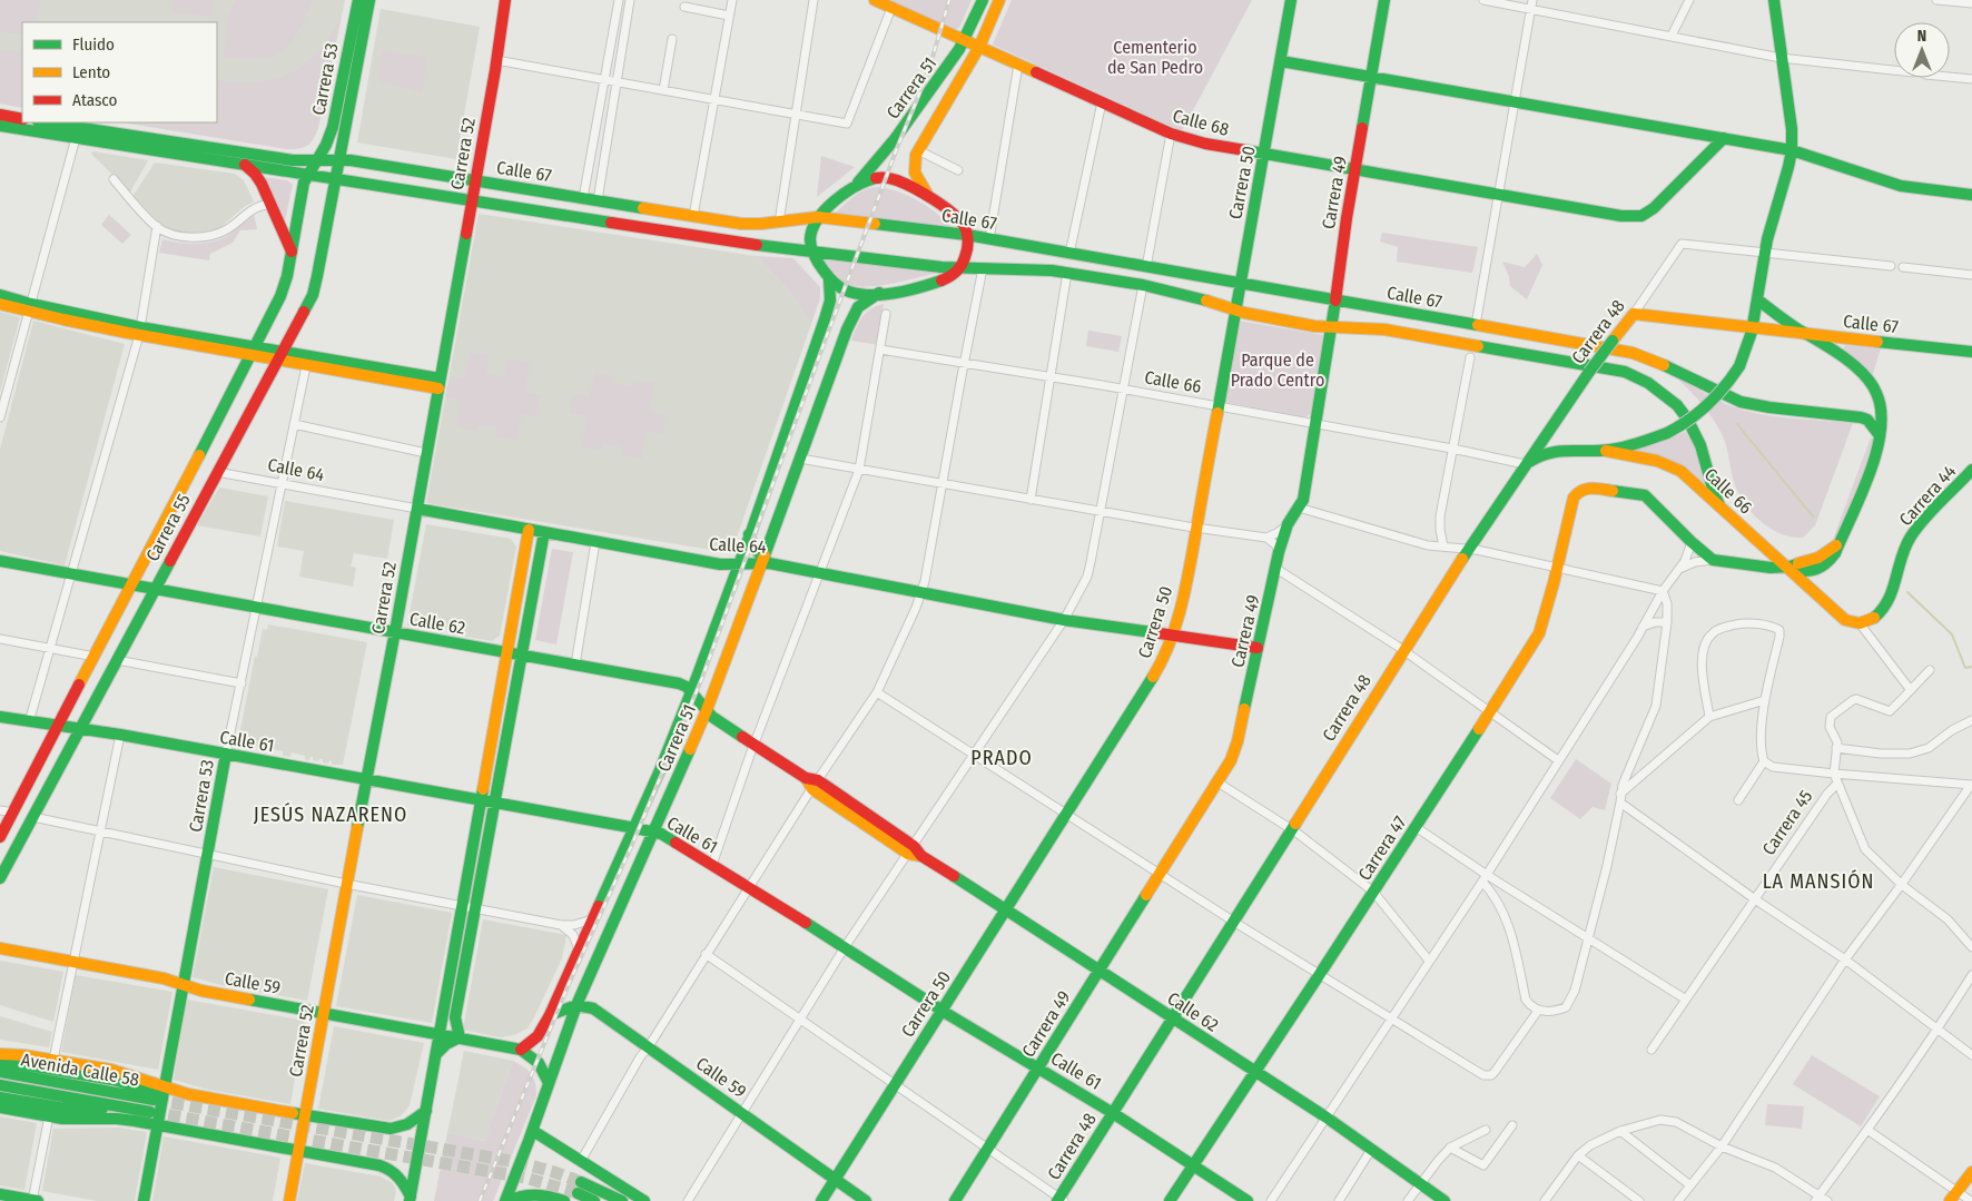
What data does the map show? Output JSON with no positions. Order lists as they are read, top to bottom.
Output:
{
  "streets": {
    "main road": [
      "Carrera 53",
      "Carrera 51",
      "Calle 68",
      "Carrera 52",
      "Calle 67",
      "Carrera 50",
      "Carrera 49",
      "Carrera 48",
      "Calle 66",
      "Calle 64",
      "Carrera 44",
      "Carrera 55",
      "Calle 62",
      "Calle 61",
      "Carrera 47",
      "Calle 59",
      "Avenida Calle 58"
    ],
    "street": ["Carrera 45"]
  },
  "crossings": [
    ["Carrera 53", "Calle 67"],
    ["Carrera 53", "Calle 64"],
    ["Carrera 53", "Carrera 55"],
    ["Carrera 53", "Calle 62"],
    ["Carrera 53", "Calle 61"],
    ["Carrera 53", "Calle 59"],
    ["Carrera 53", "Avenida Calle 58"],
    ["Carrera 51", "Calle 68"],
    ["Carrera 51", "Calle 67"],
    ["Carrera 51", "Calle 64"],
    ["Carrera 51", "Calle 62"],
    ["Carrera 51", "Calle 61"],
    ["Carrera 51", "Calle 59"],
    ["Calle 68", "Carrera 50"],
    ["Calle 68", "Carrera 49"],
    ["Carrera 52", "Calle 67"],
    ["Carrera 52", "Calle 64"],
    ["Carrera 52", "Calle 62"],
    ["Carrera 52", "Calle 61"],
    ["Carrera 52", "Calle 59"],
    ["Calle 67", "Carrera 50"],
    ["Calle 67", "Carrera 49"],
    ["Calle 67", "Carrera 48"],
    ["Calle 67", "Calle 66"],
    ["Calle 67", "Carrera 55"],
    ["Carrera 50", "Calle 66"],
    ["Carrera 50", "Calle 64"],
    ["Carrera 50", "Calle 62"],
    ["Carrera 50", "Calle 61"],
    ["Carrera 50", "Calle 59"],
    ["Carrera 49", "Calle 66"],
    ["Carrera 49", "Calle 64"],
    ["Carrera 49", "Calle 62"],
    ["Carrera 49", "Calle 61"],
    ["Carrera 48", "Calle 66"],
    ["Carrera 48", "Calle 62"],
    ["Carrera 48", "Calle 61"],
    ["Calle 66", "Carrera 44"],
    ["Calle 66", "Carrera 45"],
    ["Calle 64", "Carrera 55"],
    ["Carrera 55", "Calle 62"],
    ["Carrera 55", "Calle 61"],
    ["Calle 62", "Carrera 47"],
    ["Calle 61", "Carrera 47"]
  ],
  "districts": ["PRADO", "JESÚS NAZARENO", "LA MANSIÓN"],
  "parks": ["Cementerio de San Pedro", "Parque de Prado Centro"],
  "legend": ["Fluido", "Lento", "Atasco"],
  "north": "top"
}
